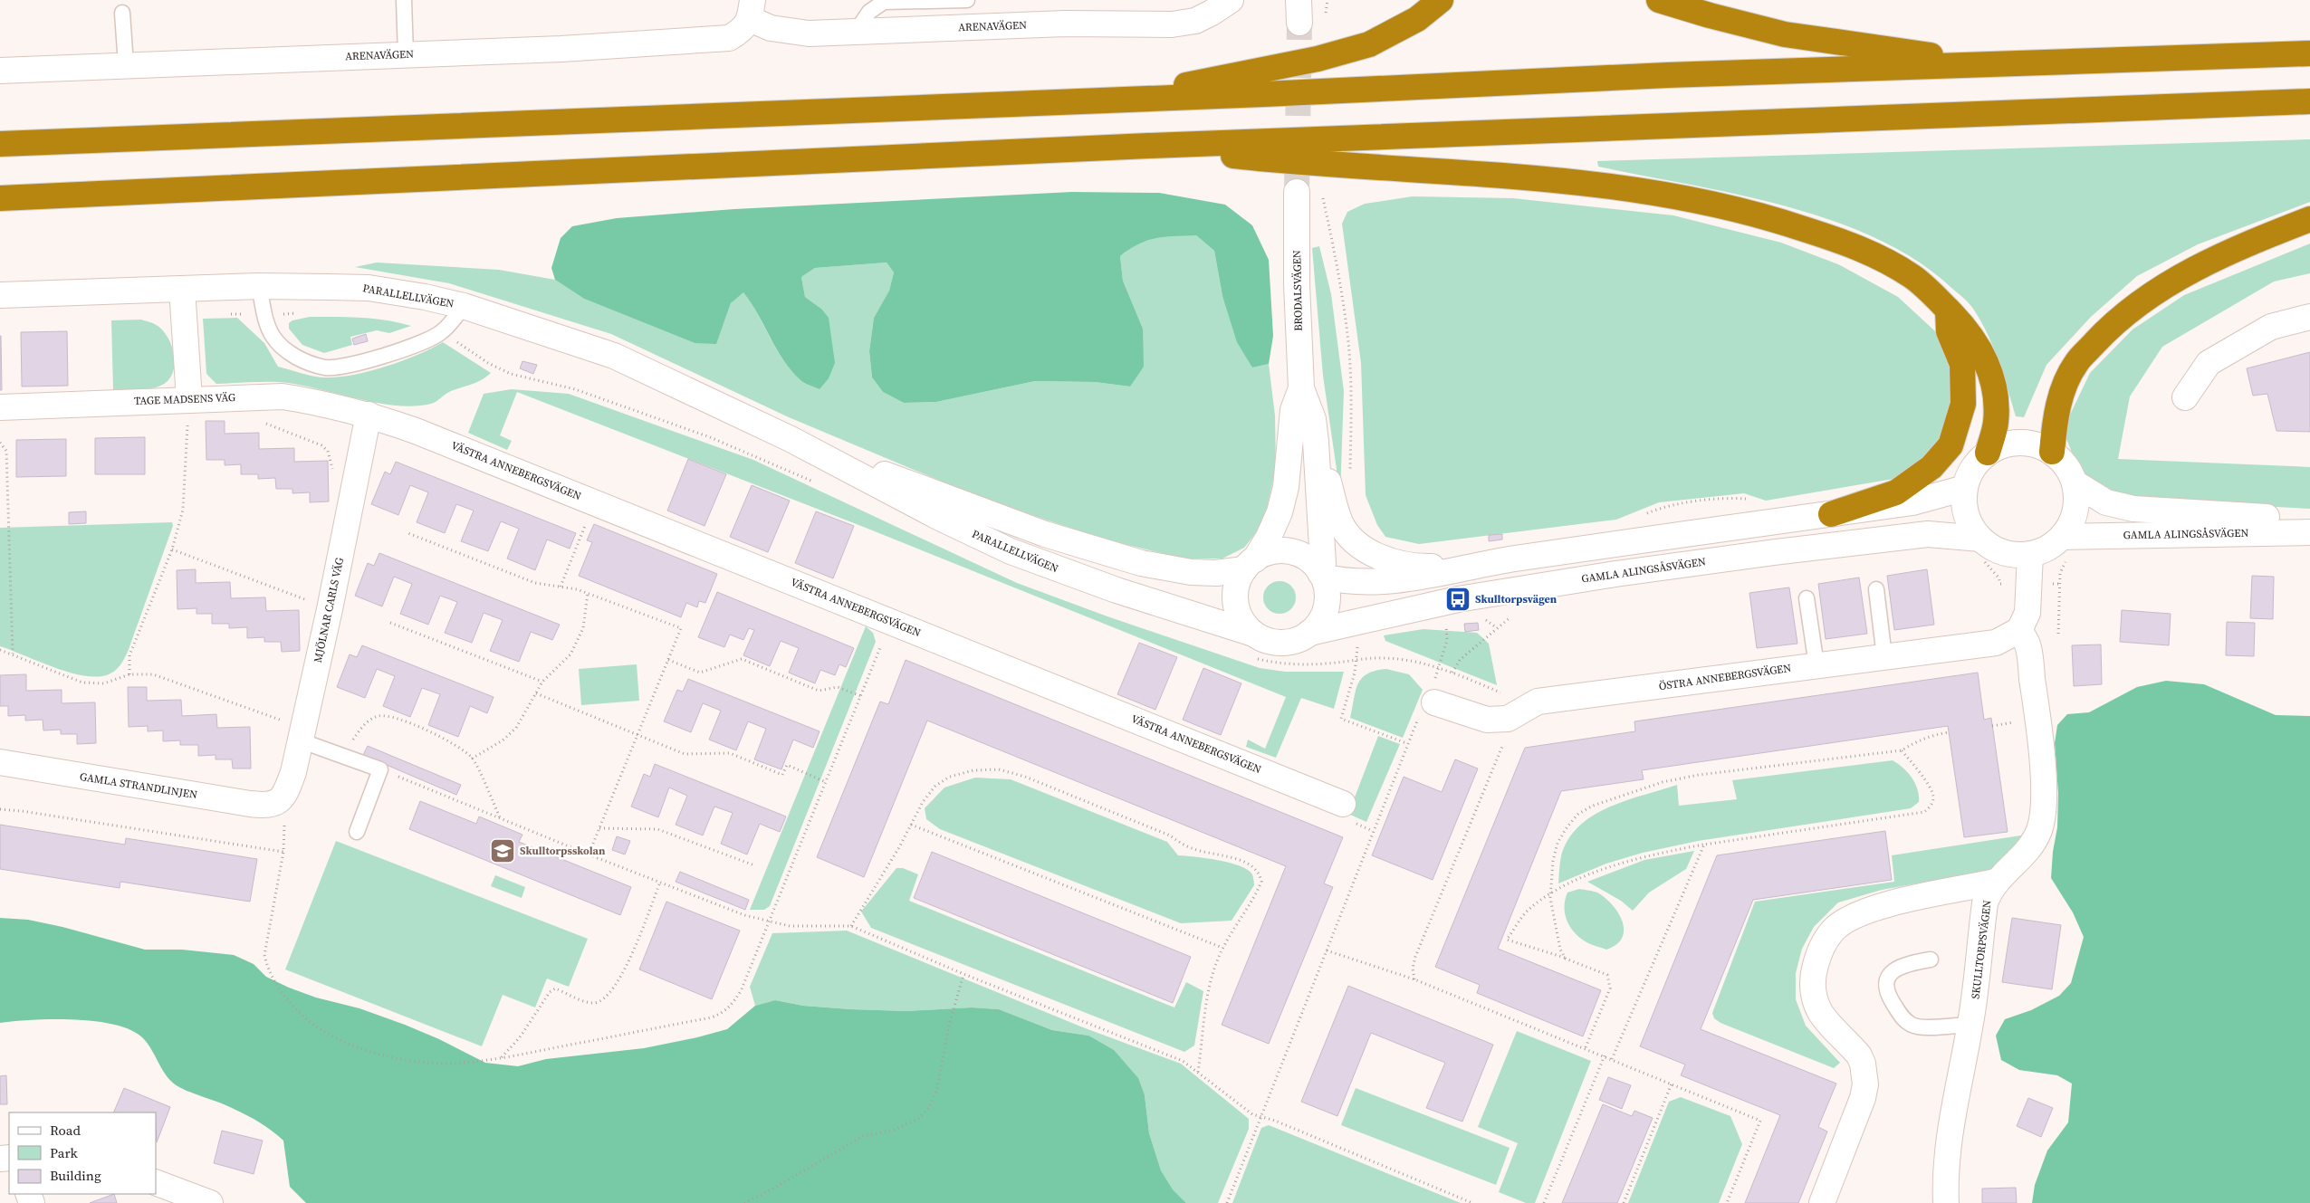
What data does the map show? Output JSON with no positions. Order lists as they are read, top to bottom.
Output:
{
  "streets": {
    "street": [
      "ARENAVÄGEN",
      "BRODALSVÄGEN",
      "PARALLELLVÄGEN",
      "TAGE MADSENS VÄG",
      "VÄSTRA ANNEBERGSVÄGEN",
      "GAMLA ALINGSÅSVÄGEN",
      "MJÖLNAR CARLS VÄG",
      "ÖSTRA ANNEBERGSVÄGEN",
      "GAMLA STRANDLINJEN",
      "SKULLTORPSVÄGEN"
    ]
  },
  "crossings": [
    ["BRODALSVÄGEN", "PARALLELLVÄGEN"],
    ["BRODALSVÄGEN", "GAMLA ALINGSÅSVÄGEN"],
    ["PARALLELLVÄGEN", "GAMLA ALINGSÅSVÄGEN"],
    ["TAGE MADSENS VÄG", "VÄSTRA ANNEBERGSVÄGEN"],
    ["TAGE MADSENS VÄG", "MJÖLNAR CARLS VÄG"],
    ["VÄSTRA ANNEBERGSVÄGEN", "MJÖLNAR CARLS VÄG"],
    ["MJÖLNAR CARLS VÄG", "GAMLA STRANDLINJEN"],
    ["ÖSTRA ANNEBERGSVÄGEN", "SKULLTORPSVÄGEN"]
  ],
  "places": {
    "bus stop": ["Skulltorpsvägen"],
    "school or university": ["Skulltorpsskolan"]
  },
  "legend": ["Road", "Park", "Building"]
}
